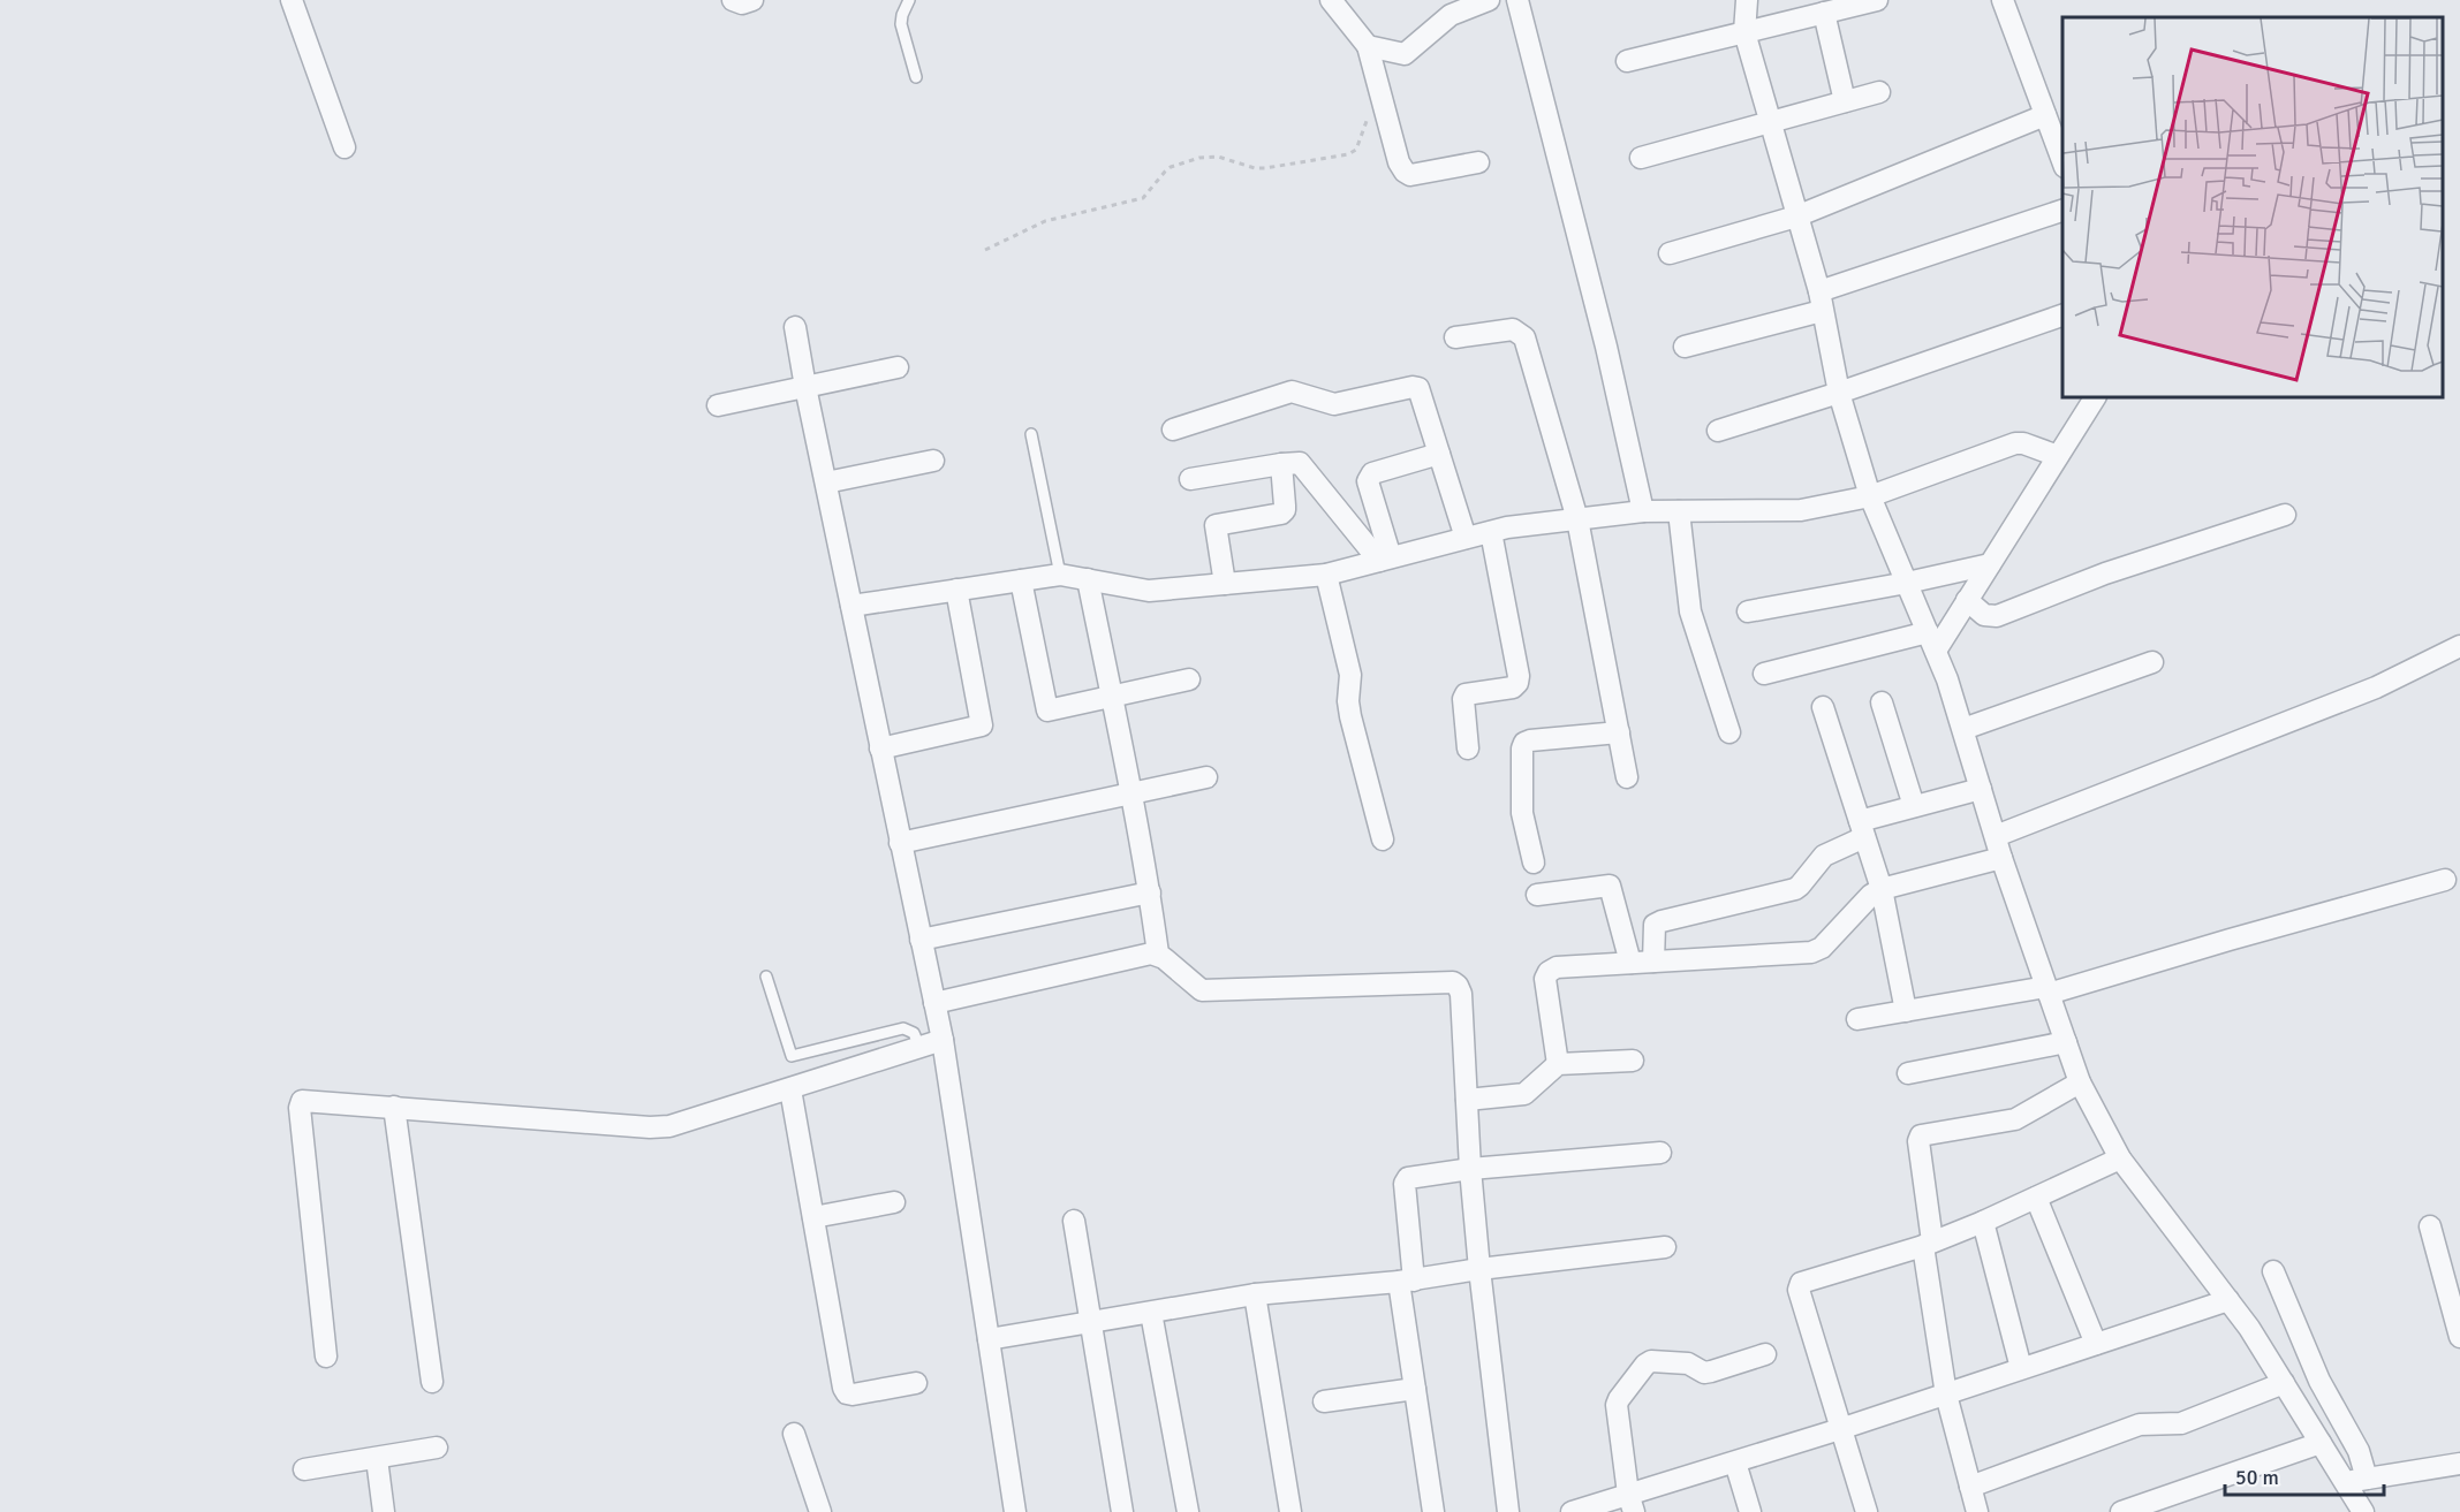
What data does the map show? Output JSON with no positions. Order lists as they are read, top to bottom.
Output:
{
  "scale_bar": "50 m"
}
